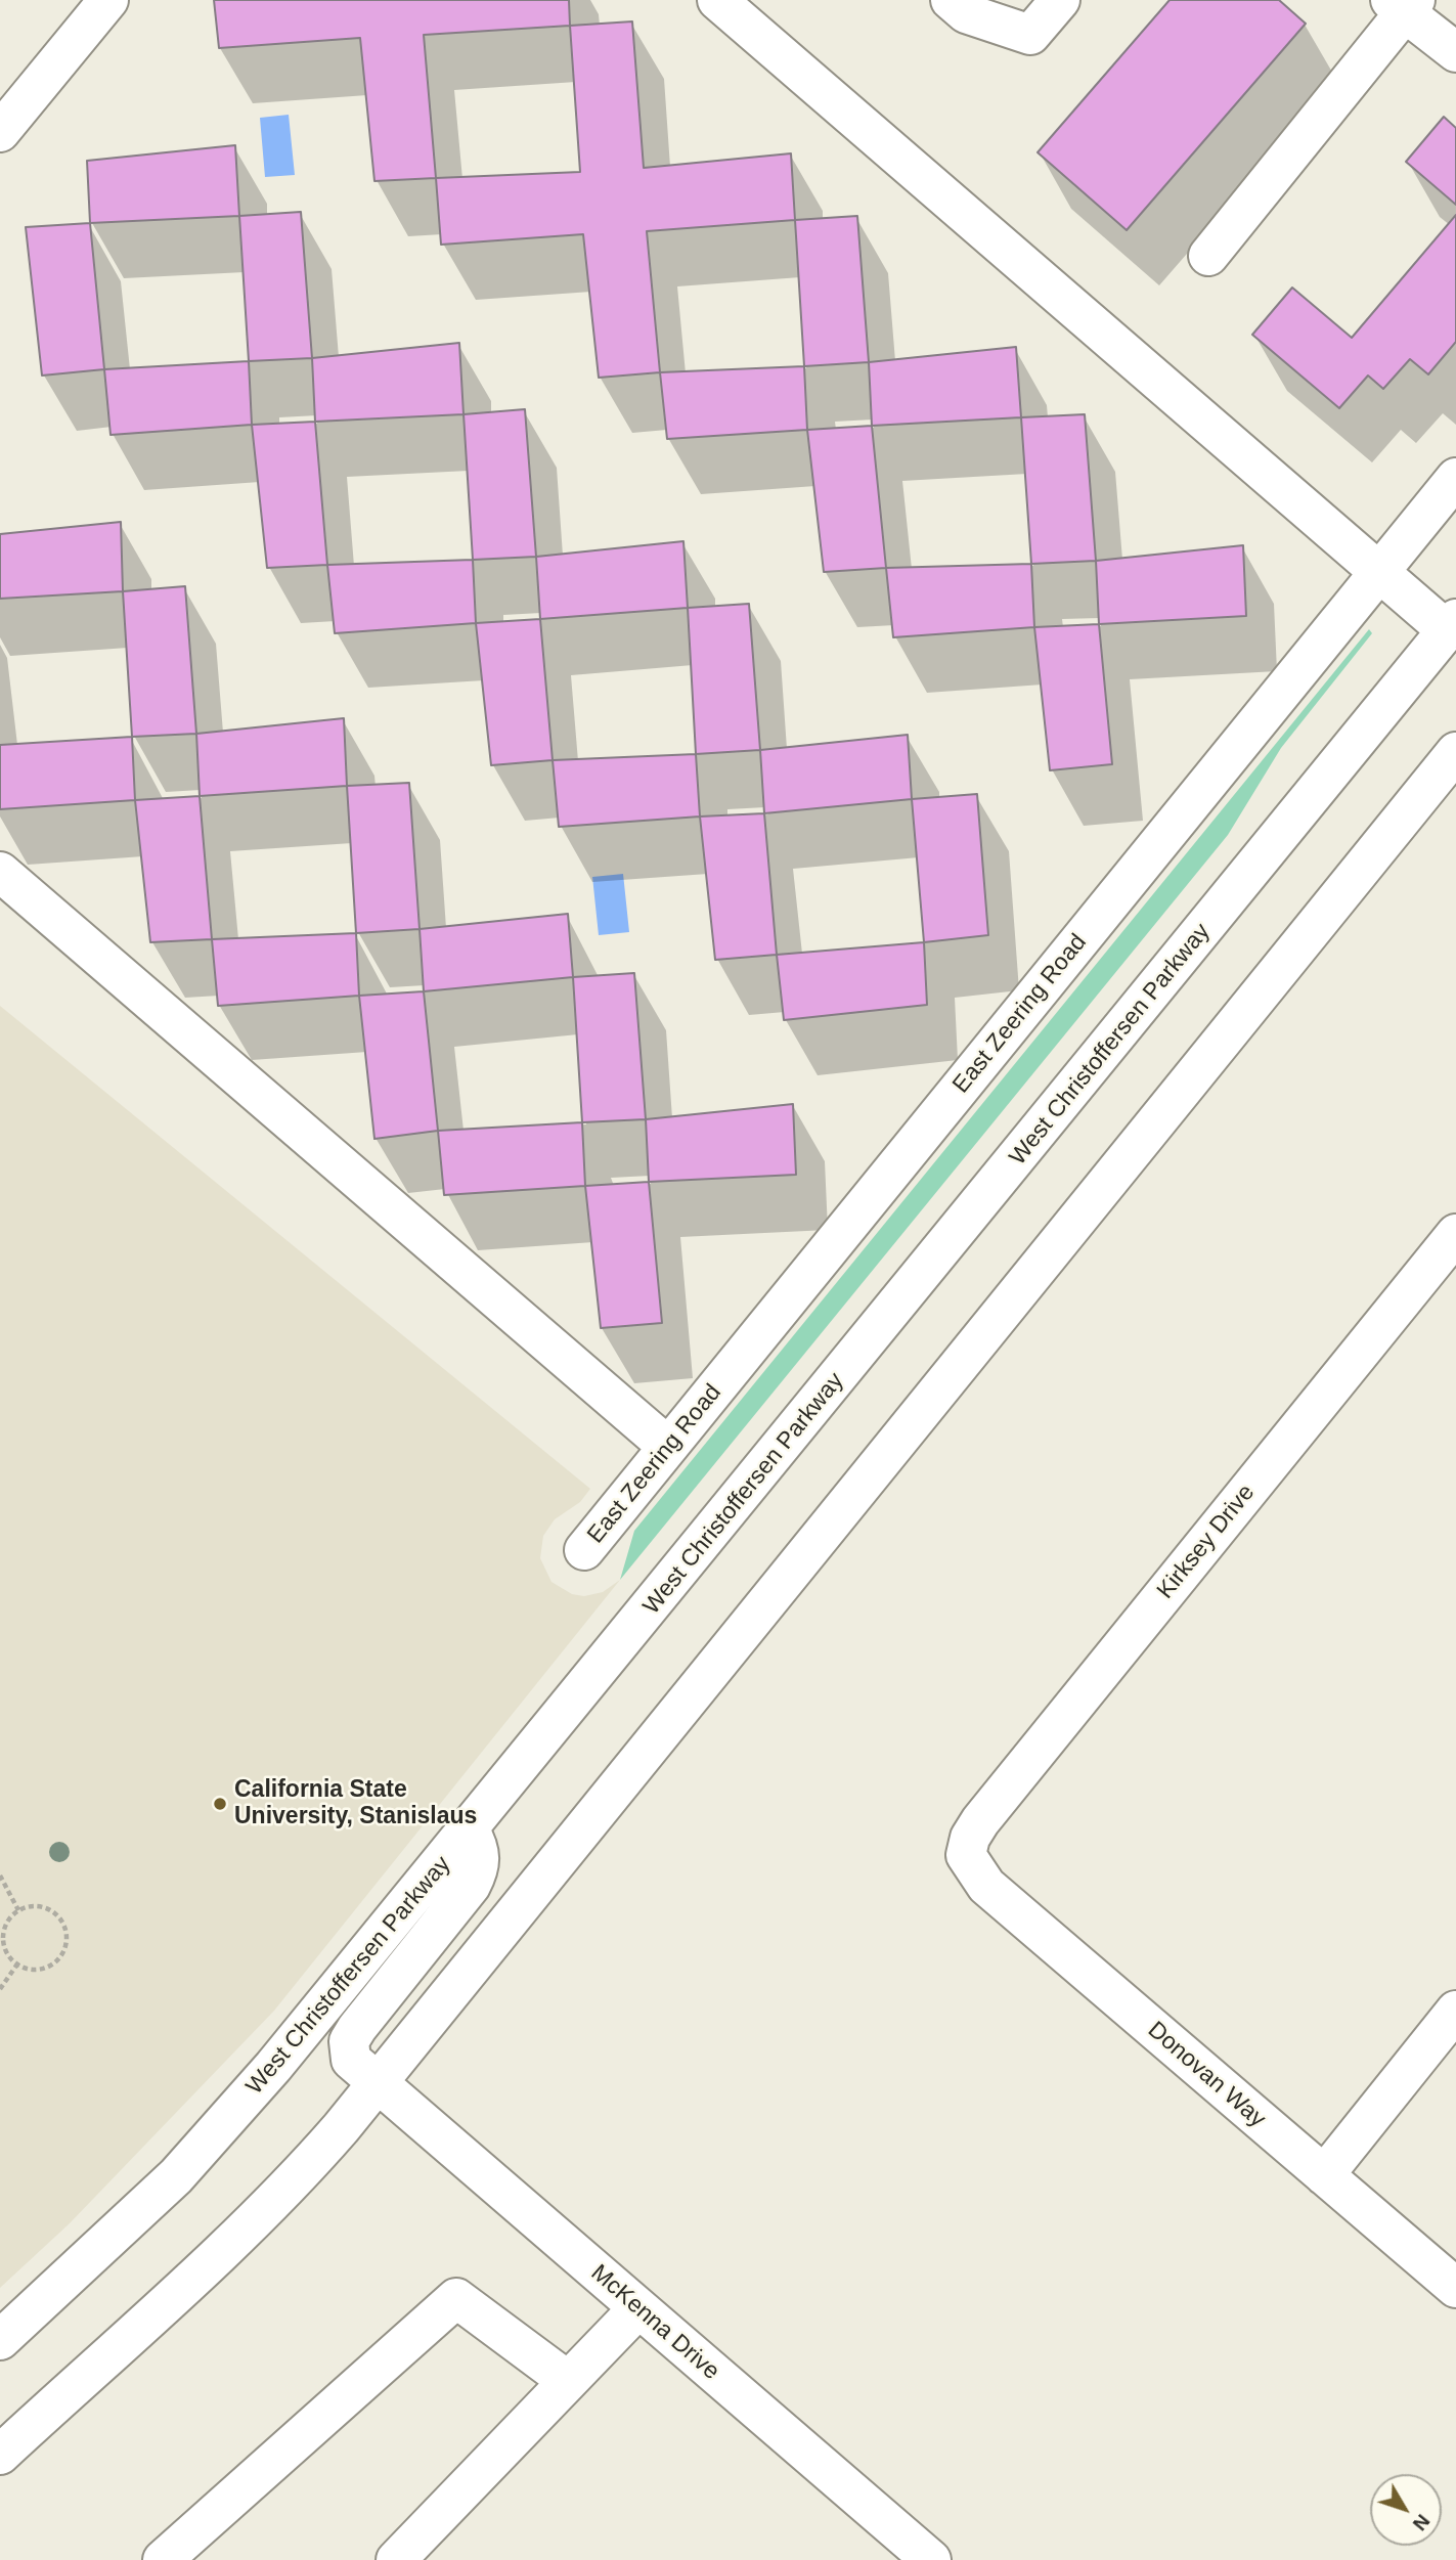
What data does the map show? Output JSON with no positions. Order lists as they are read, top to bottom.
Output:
{
  "streets": {
    "street": [
      "East Zeering Road",
      "West Christoffersen Parkway",
      "Kirksey Drive",
      "Donovan Way",
      "McKenna Drive"
    ]
  },
  "crossings": [
    ["West Christoffersen Parkway", "McKenna Drive"],
    ["Kirksey Drive", "Donovan Way"]
  ],
  "places": ["California State University, Stanislaus"],
  "north": "bottom right"
}
